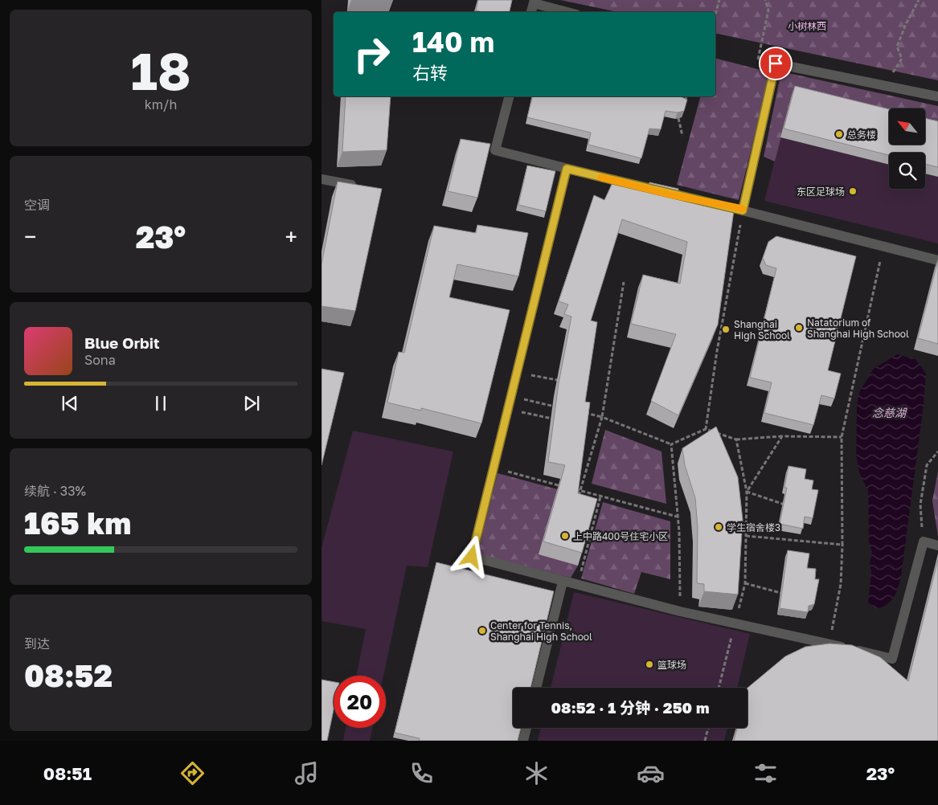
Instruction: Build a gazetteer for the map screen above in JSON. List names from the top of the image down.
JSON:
{
  "water": ["念慈湖"],
  "parks": ["小树林西"],
  "places": [
    "总务楼",
    "东区足球场",
    "Natatorium of Shanghai High School",
    "Shanghai High School",
    "学生宿舍楼3",
    "上中路400号住宅小区",
    "Center for Tennis, Shanghai High School",
    "篮球场"
  ],
  "north": "top left",
  "page": {
    "tile": [
      ["18", "km/h"],
      "空调",
      ["续航 · 33%", "165 km"],
      ["到达", "08:52"]
    ],
    "turn": ["140 m", "右转"],
    "heat": ["−", "23°", "+"],
    "song": ["Blue Orbit", "Sona"],
    "limit": "20",
    "trip": "08:52 · 1 分钟 · 250 m",
    "tabs": ["08:51", "23°"]
  }
}
